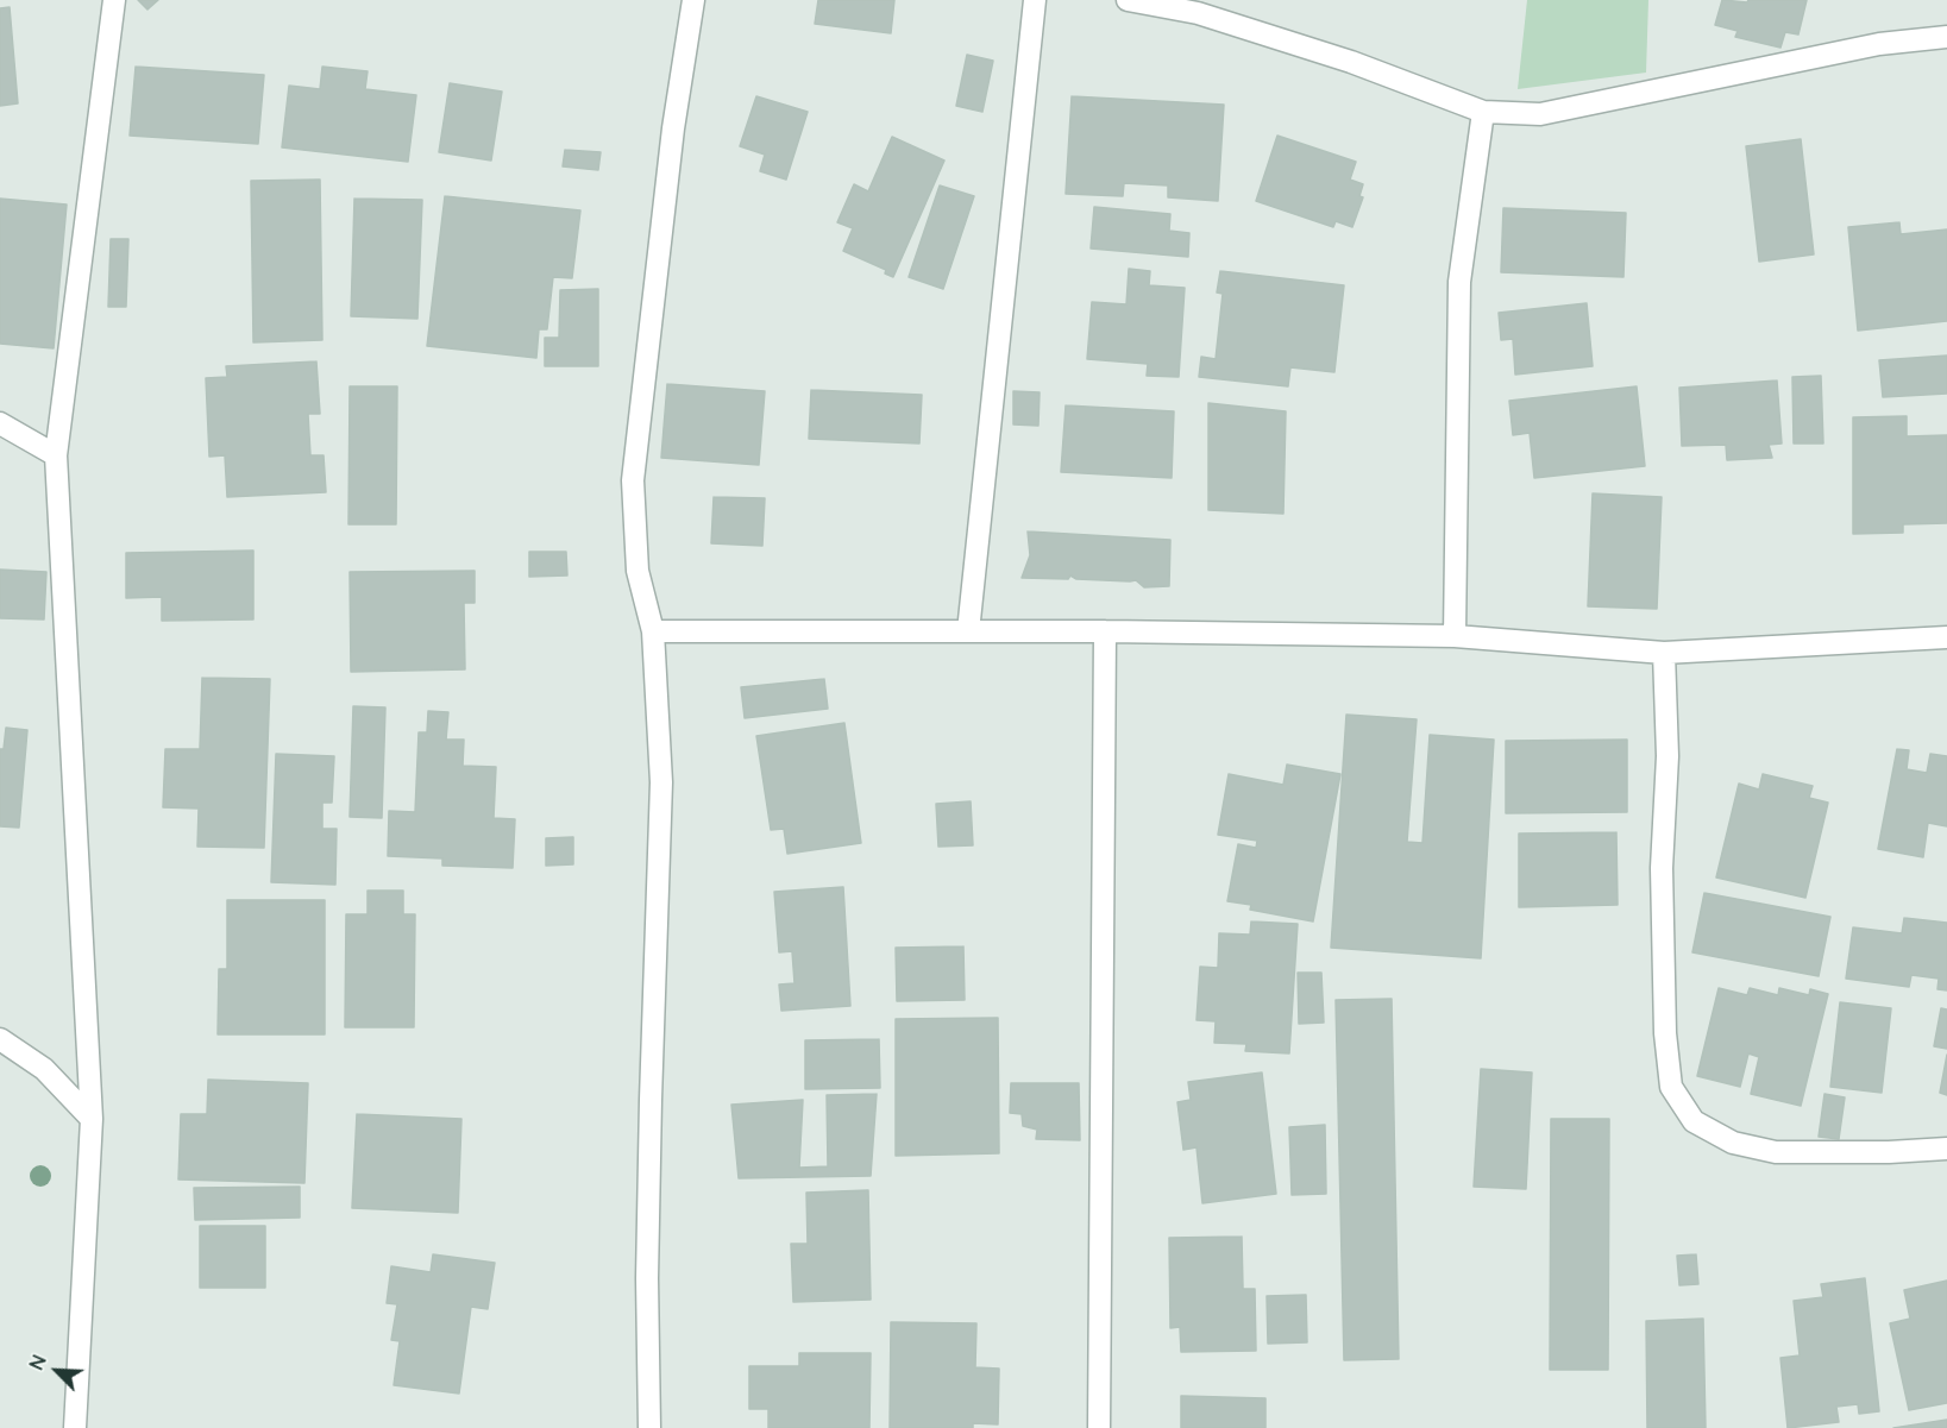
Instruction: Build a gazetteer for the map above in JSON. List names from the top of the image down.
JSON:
{
  "north": "top left"
}
